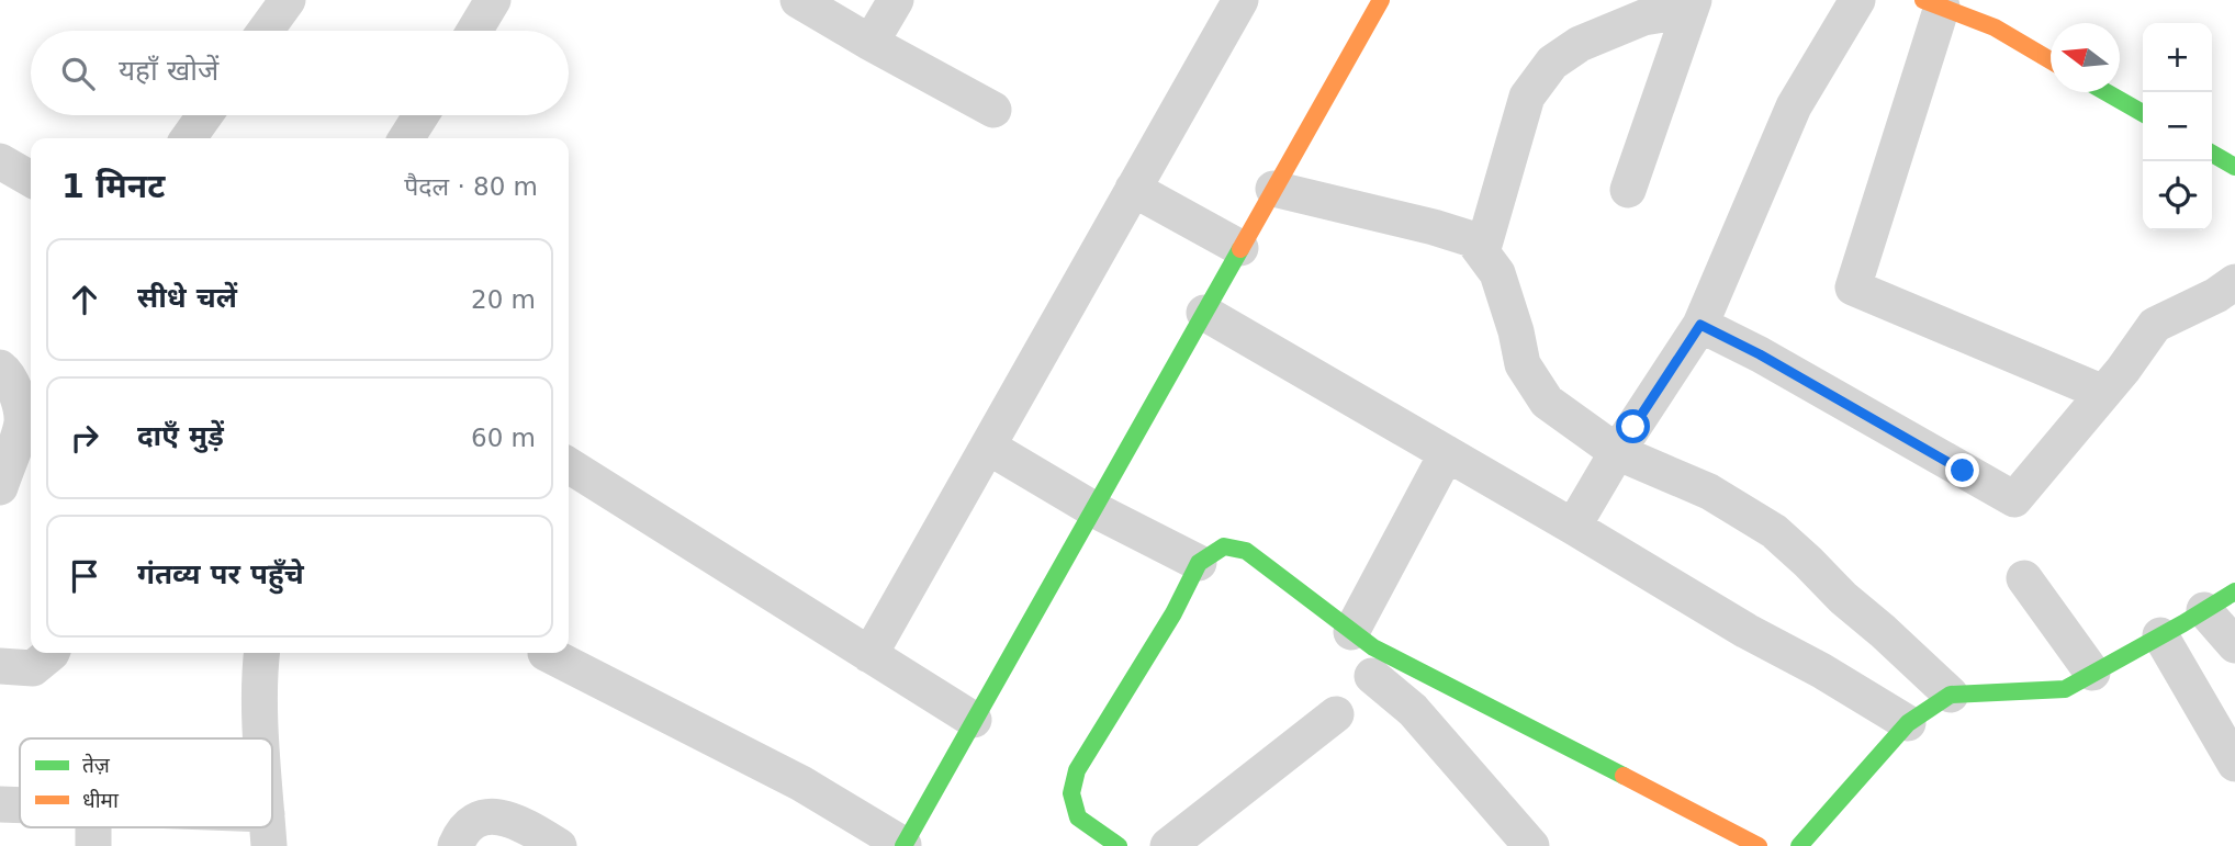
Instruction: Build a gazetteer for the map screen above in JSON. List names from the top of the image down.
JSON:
{
  "legend": ["तेज़", "धीमा"],
  "north": "left",
  "page": {
    "map_buttons": ["+", "−"],
    "search": "यहाँ खोजें",
    "heading": ["1 मिनट", "पैदल · 80 m"],
    "list": [
      ["सीधे चलें", "20 m"],
      ["दाएँ मुड़ें", "60 m"],
      "गंतव्य पर पहुँचे"
    ]
  }
}
